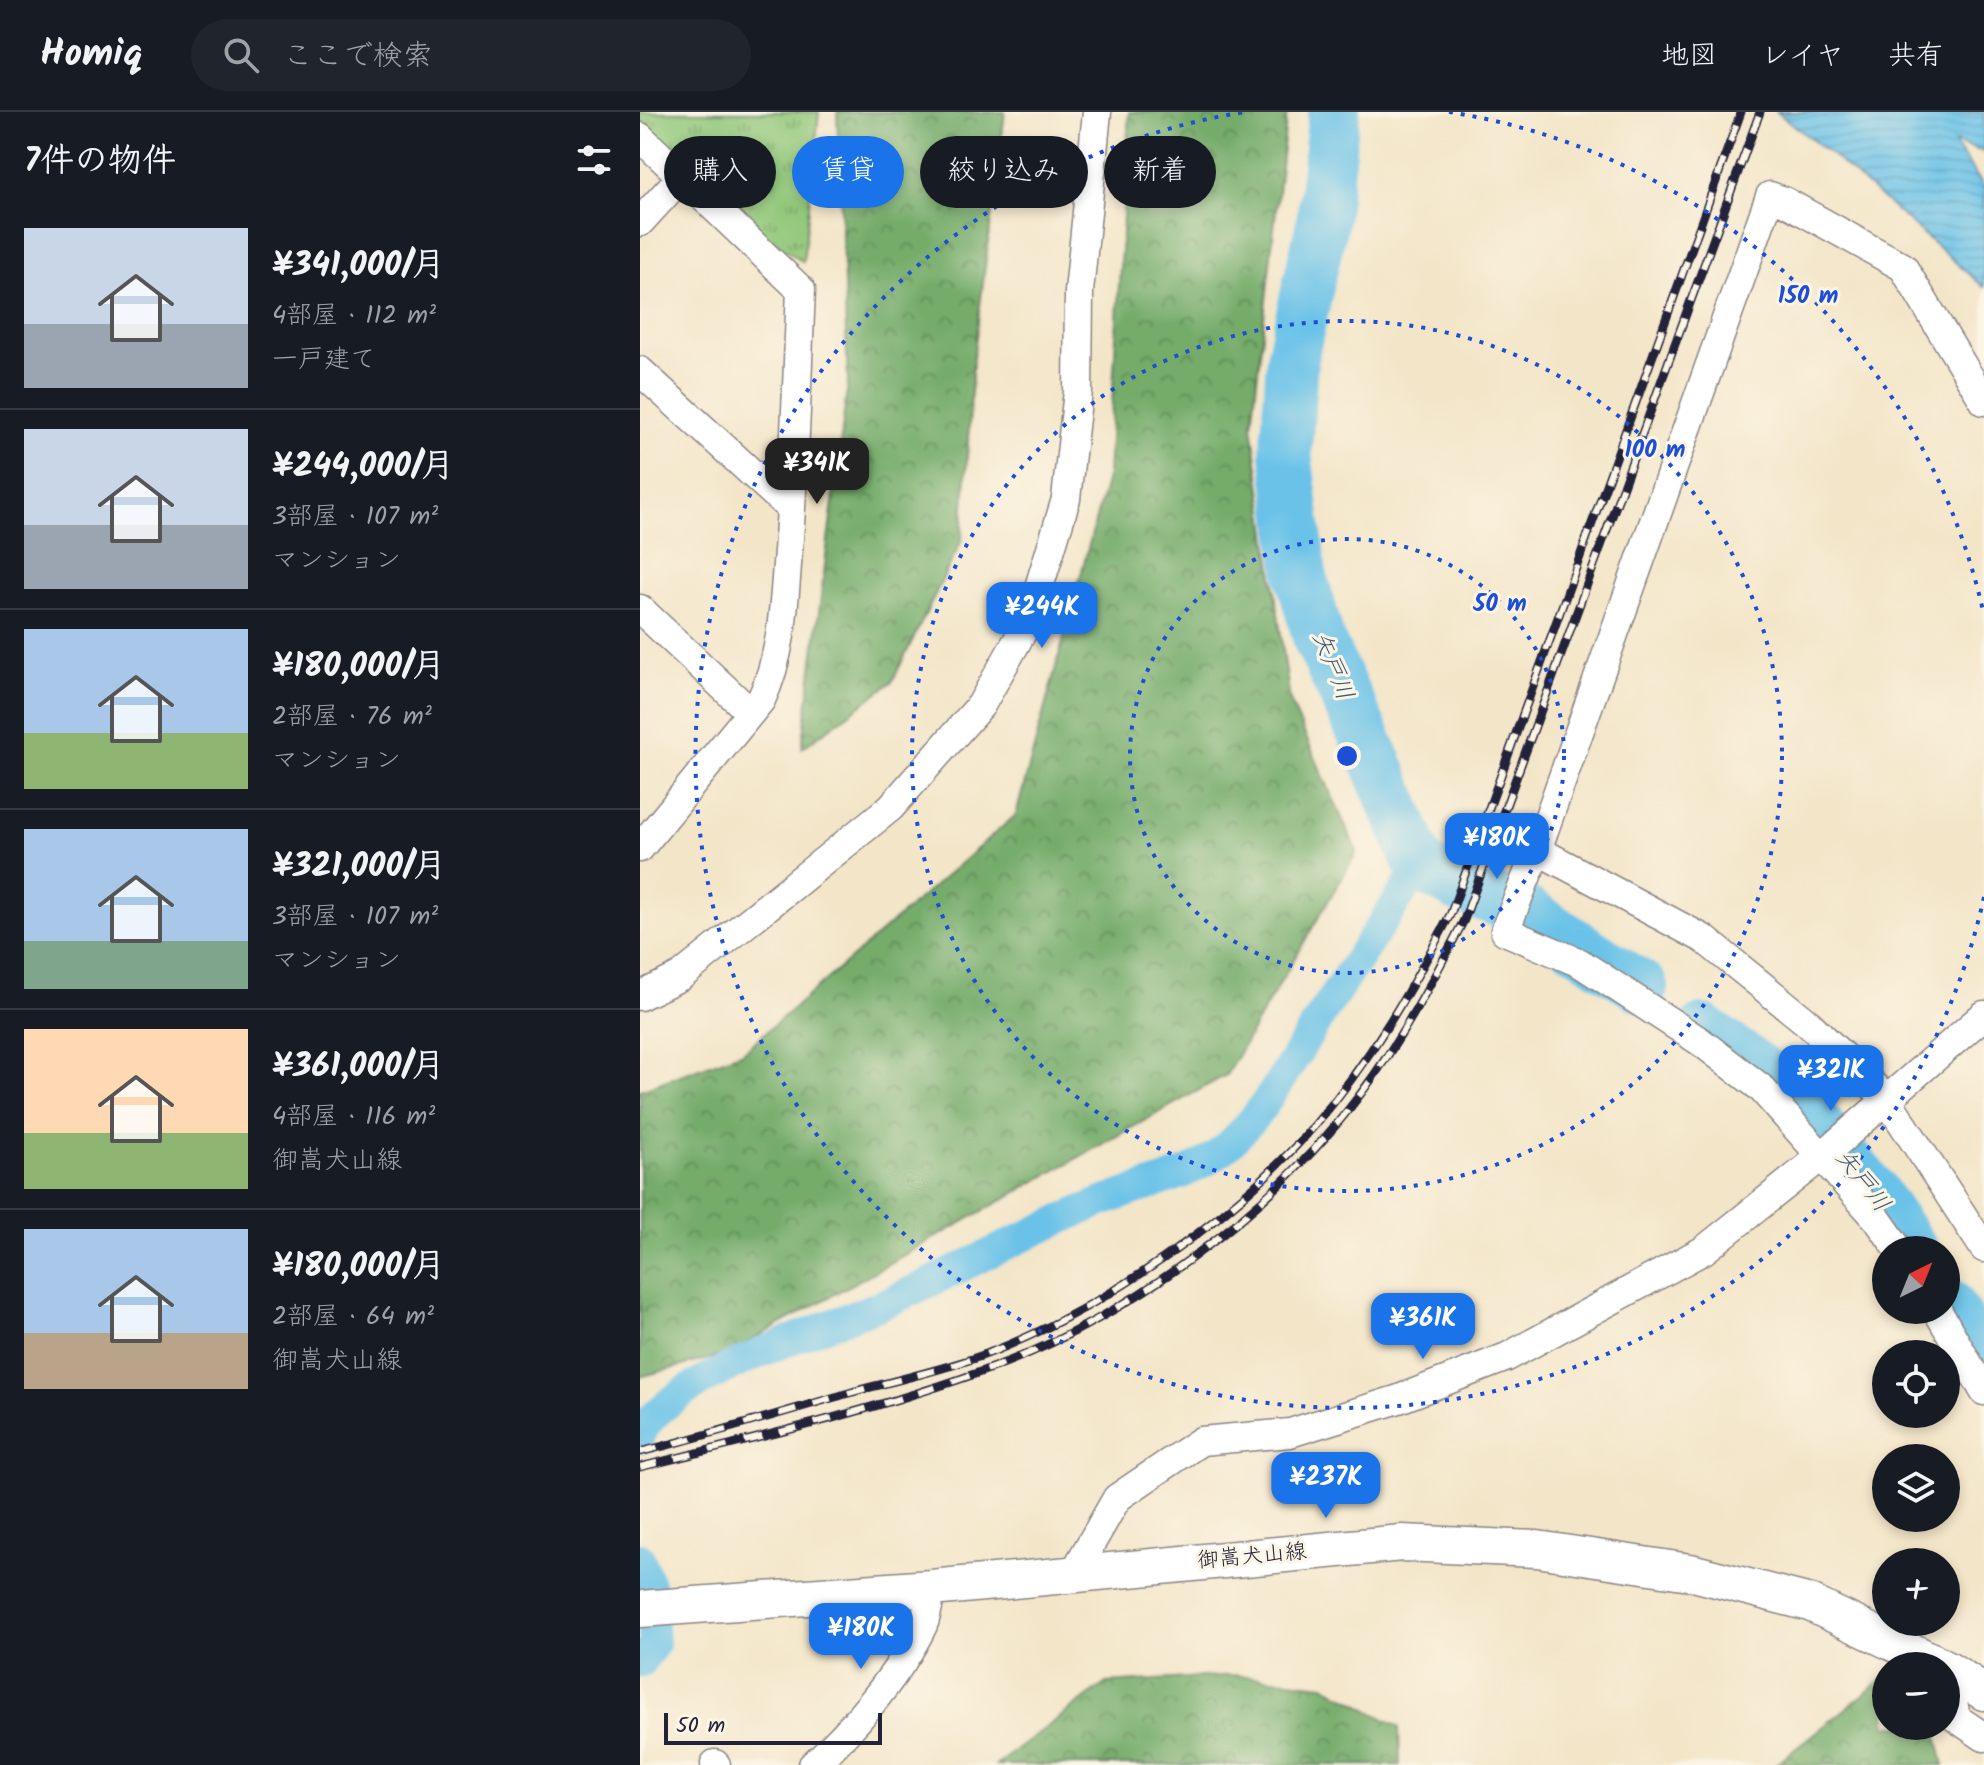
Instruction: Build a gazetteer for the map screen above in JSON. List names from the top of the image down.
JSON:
{
  "streets": {
    "main road": ["御嵩犬山線"]
  },
  "water": ["矢戸川"],
  "scale_bar": "50 m",
  "north": "top right",
  "page": {
    "header": "Homiq",
    "search": "ここで検索",
    "nav": ["地図", "レイヤ", "共有"],
    "heading": "7件の物件",
    "chip": [
      "購入",
      "賃貸",
      "絞り込み",
      "新着"
    ],
    "list": [
      {
        "name": "¥341,000/月",
        "note": "4部屋 · 112 m² · 一戸建て"
      },
      {
        "name": "¥244,000/月",
        "note": "3部屋 · 107 m² · マンション"
      },
      {
        "name": "¥180,000/月",
        "note": "2部屋 · 76 m² · マンション"
      },
      {
        "name": "¥321,000/月",
        "note": "3部屋 · 107 m² · マンション"
      },
      {
        "name": "¥361,000/月",
        "note": "4部屋 · 116 m² · 御嵩犬山線"
      },
      {
        "name": "¥180,000/月",
        "note": "2部屋 · 64 m² · 御嵩犬山線"
      }
    ],
    "price": [
      "¥341K",
      "¥244K",
      "¥180K",
      "¥321K",
      "¥361K",
      "¥237K",
      "¥180K"
    ],
    "map_buttons": ["+", "−"],
    "scale": "50 m"
  },
  "rings": ["150 m", "100 m", "50 m"]
}
